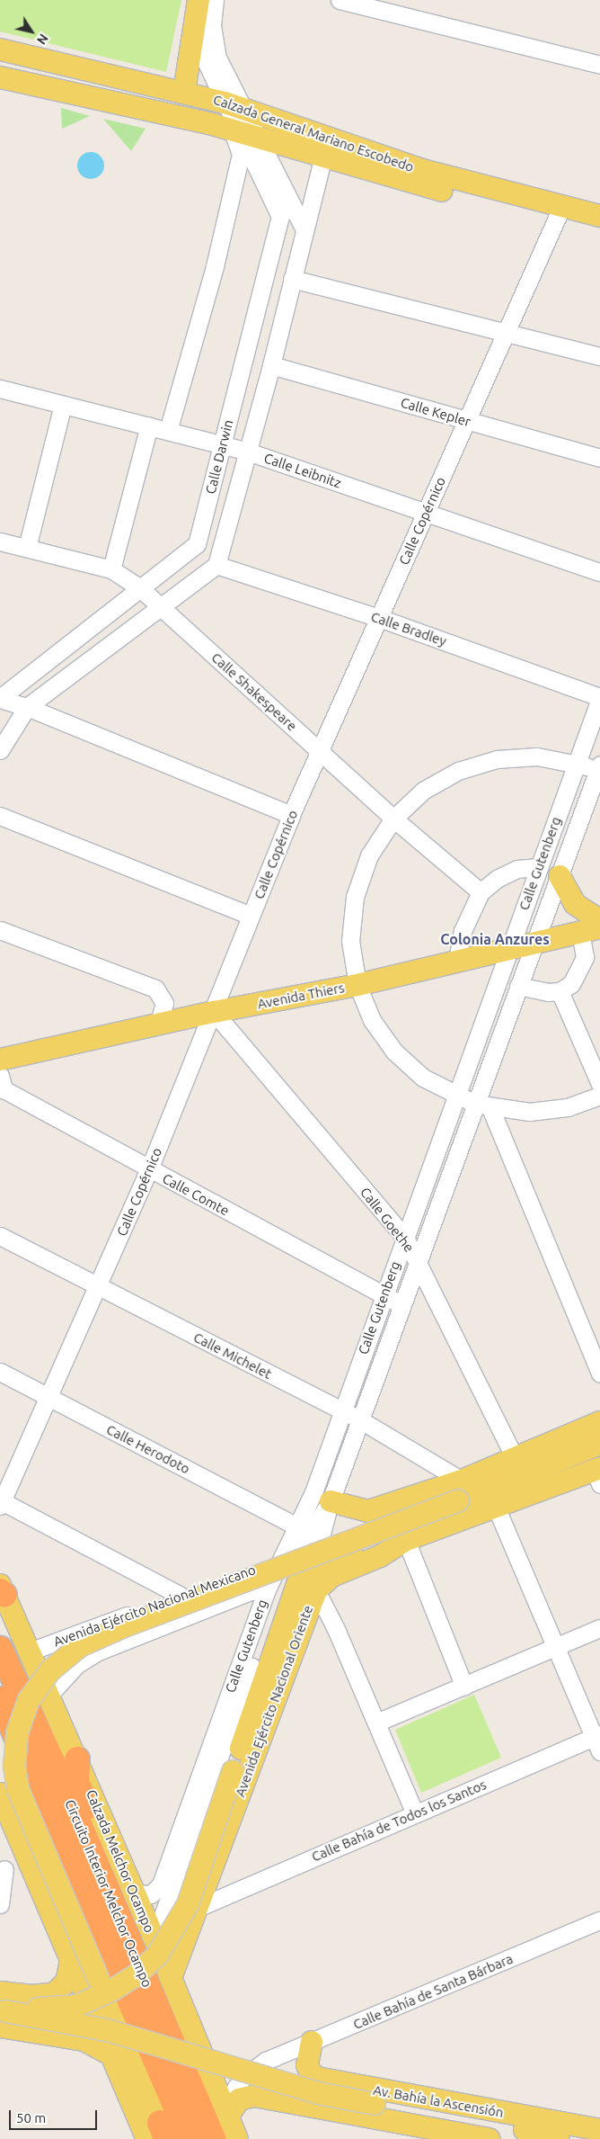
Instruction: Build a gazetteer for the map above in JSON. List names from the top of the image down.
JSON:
{
  "streets": {
    "highway": ["Circuito Interior Melchor Ocampo"],
    "main road": [
      "Calzada General Mariano Escobedo",
      "Avenida Thiers",
      "Avenida Ejército Nacional Oriente",
      "Calzada Melchor Ocampo",
      "Av. Bahía la Ascensión"
    ],
    "street": [
      "Calle Kepler",
      "Calle Darwin",
      "Calle Leibnitz",
      "Calle Copérnico",
      "Calle Bradley",
      "Calle Shakespeare",
      "Calle Gutenberg",
      "Calle Comte",
      "Calle Goethe",
      "Calle Michelet",
      "Calle Herodoto",
      "Avenida Ejército Nacional Mexicano",
      "Calle Bahía de Todos los Santos",
      "Calle Bahía de Santa Bárbara"
    ]
  },
  "crossings": [
    ["Calzada General Mariano Escobedo", "Calle Darwin"],
    ["Calzada General Mariano Escobedo", "Calle Copérnico"],
    ["Calle Kepler", "Calle Darwin"],
    ["Calle Kepler", "Calle Copérnico"],
    ["Calle Darwin", "Calle Leibnitz"],
    ["Calle Darwin", "Calle Bradley"],
    ["Calle Darwin", "Calle Shakespeare"],
    ["Calle Leibnitz", "Calle Copérnico"],
    ["Calle Copérnico", "Calle Bradley"],
    ["Calle Copérnico", "Calle Shakespeare"],
    ["Calle Copérnico", "Avenida Thiers"],
    ["Calle Copérnico", "Calle Comte"],
    ["Calle Copérnico", "Calle Goethe"],
    ["Calle Copérnico", "Calle Michelet"],
    ["Calle Copérnico", "Calle Herodoto"],
    ["Calle Bradley", "Calle Gutenberg"],
    ["Calle Gutenberg", "Avenida Thiers"],
    ["Calle Gutenberg", "Calle Comte"],
    ["Calle Gutenberg", "Calle Goethe"],
    ["Calle Gutenberg", "Calle Michelet"],
    ["Calle Gutenberg", "Calle Herodoto"],
    ["Calle Gutenberg", "Avenida Ejército Nacional Mexicano"],
    ["Calle Gutenberg", "Calzada Melchor Ocampo"],
    ["Avenida Thiers", "Calle Goethe"],
    ["Avenida Ejército Nacional Mexicano", "Calzada Melchor Ocampo"],
    ["Avenida Ejército Nacional Oriente", "Calle Bahía de Todos los Santos"],
    ["Avenida Ejército Nacional Oriente", "Calzada Melchor Ocampo"],
    ["Calzada Melchor Ocampo", "Av. Bahía la Ascensión"],
    ["Calle Bahía de Santa Bárbara", "Av. Bahía la Ascensión"]
  ],
  "districts": ["Colonia Anzures"],
  "scale_bar": "50 m",
  "north": "bottom right"
}
